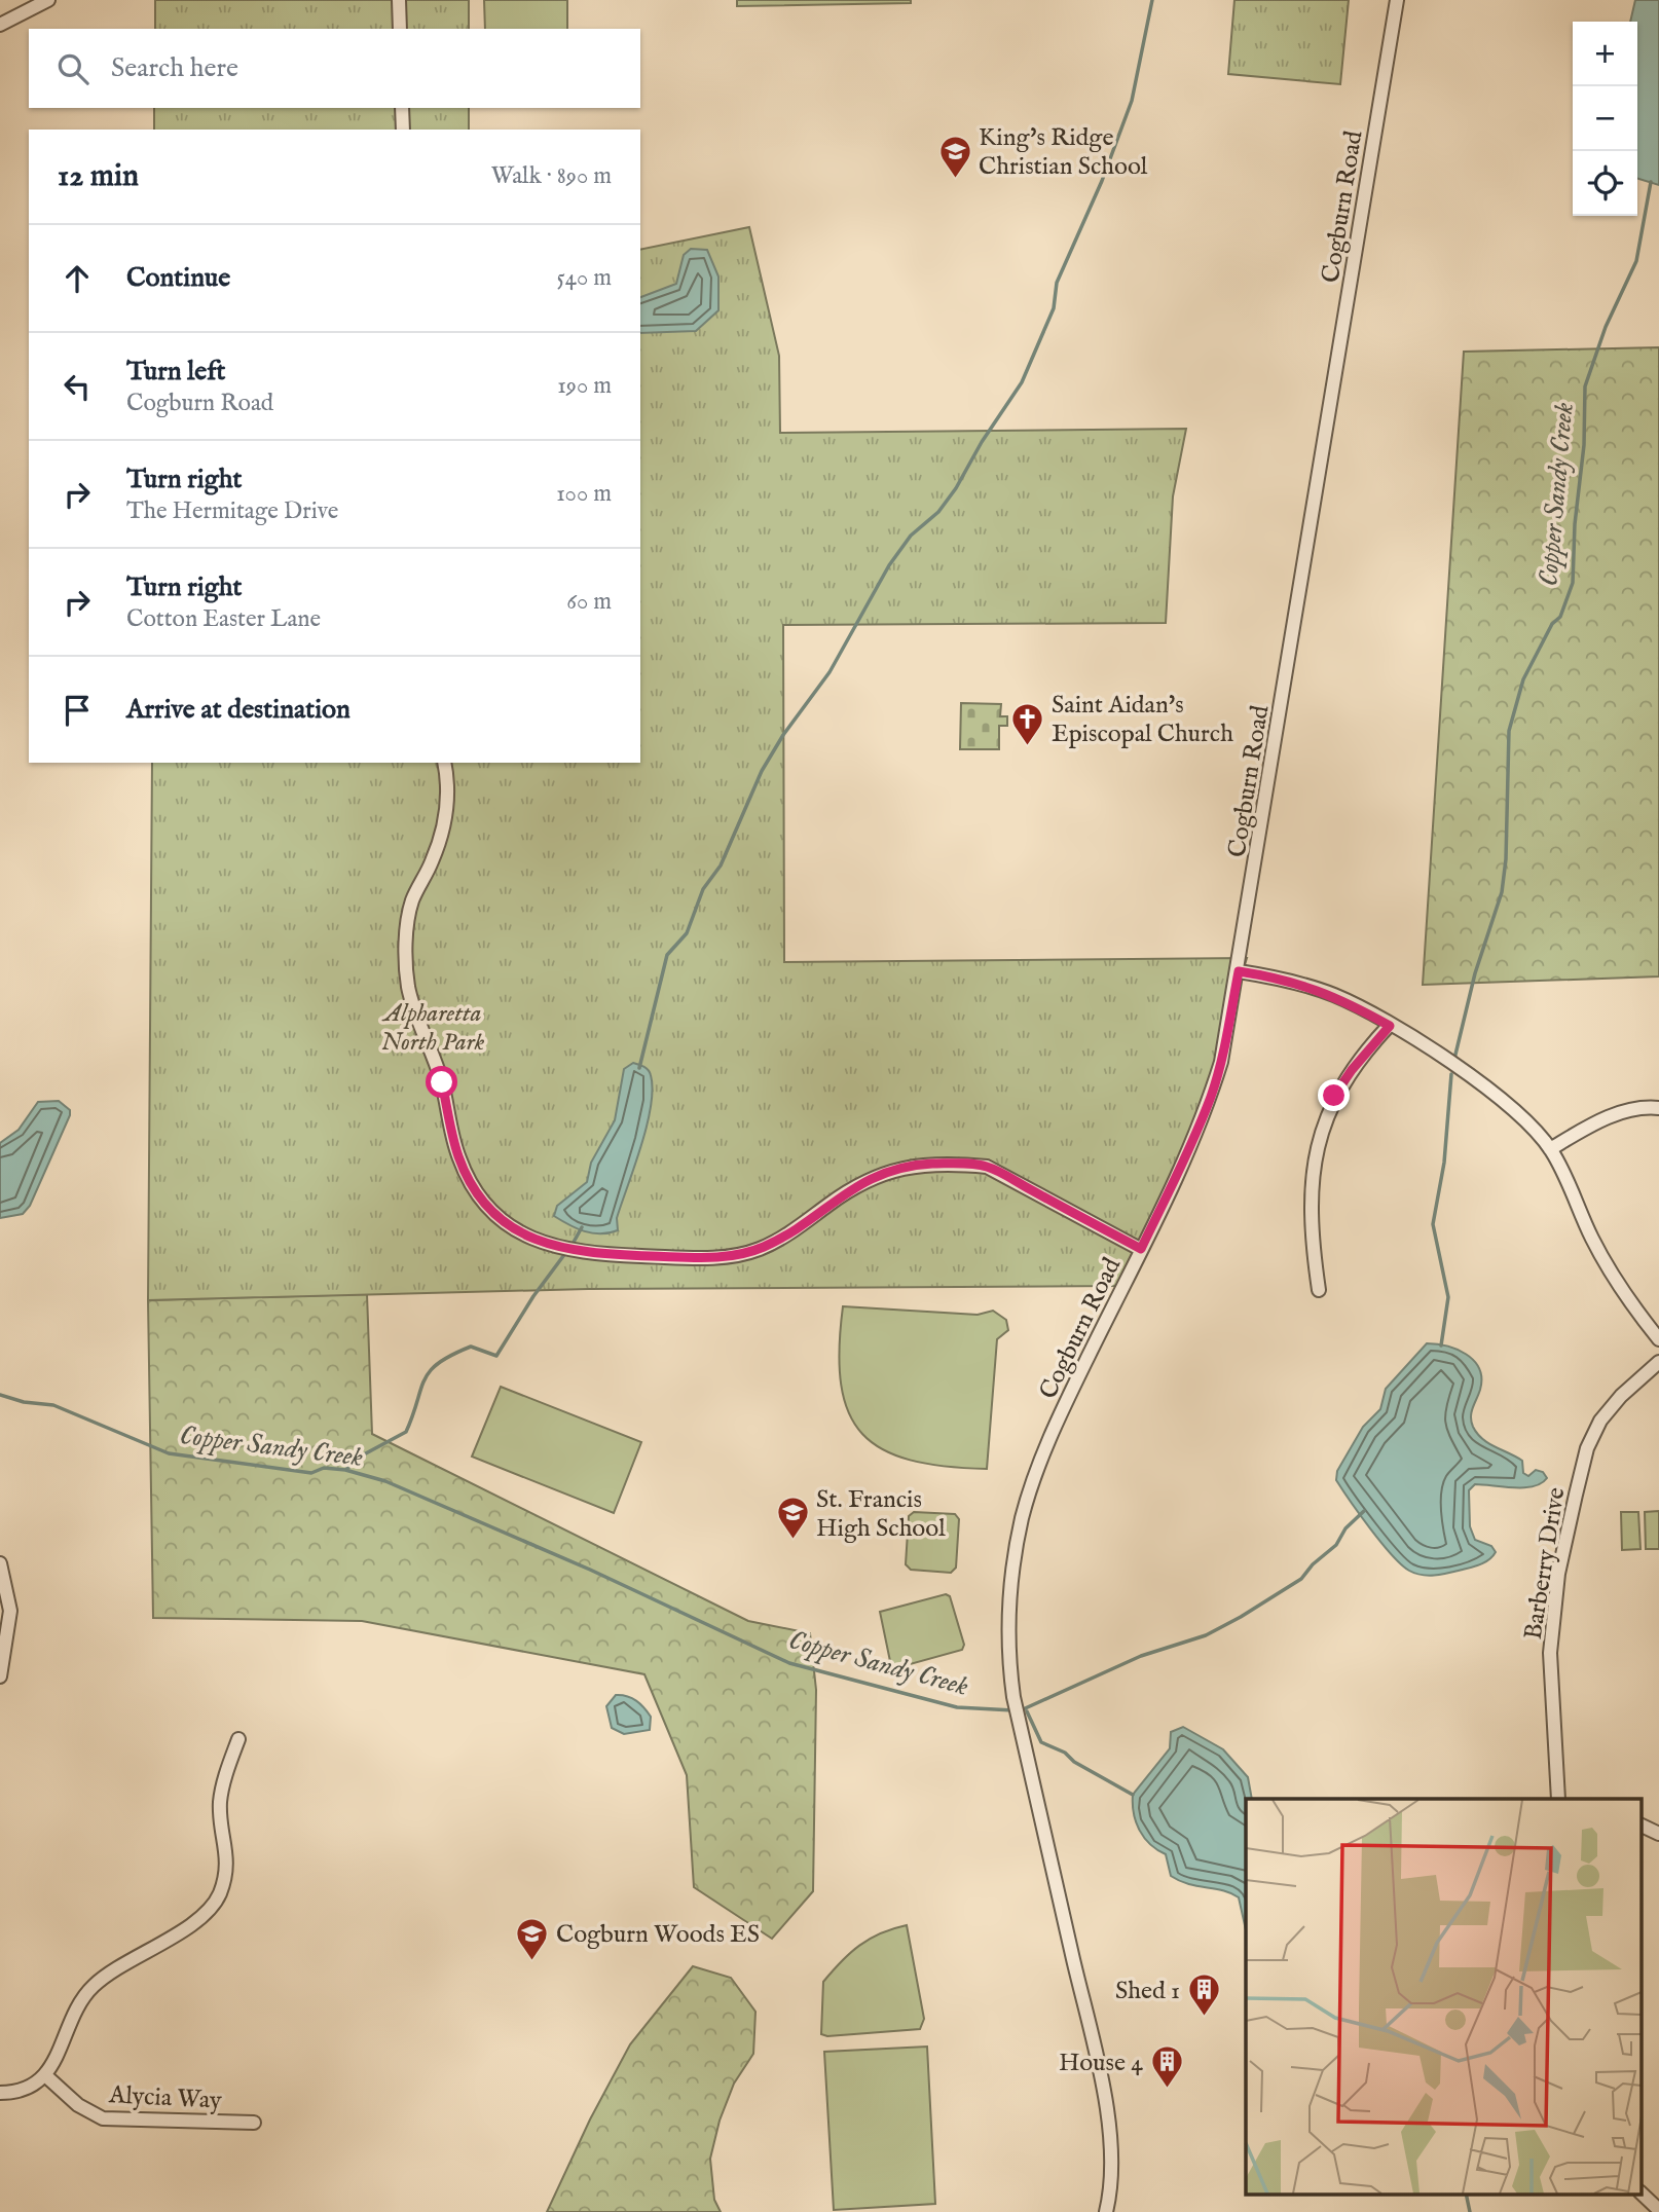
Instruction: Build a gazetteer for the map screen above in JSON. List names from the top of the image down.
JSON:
{
  "streets": {
    "street": ["Cogburn Road", "Barberry Drive", "Alycia Way"]
  },
  "water": ["Copper Sandy Creek"],
  "parks": ["Alpharetta North Park"],
  "places": {
    "school or university": ["King's Ridge Christian School", "St. Francis High School", "Cogburn Woods ES"],
    "church": ["Saint Aidan's Episcopal Church"],
    "building": ["Shed 1", "House 4"]
  },
  "page": {
    "map_buttons": ["+", "−"],
    "search": "Search here",
    "heading": ["12 min", "Walk · 890 m"],
    "list": [
      ["Continue", "540 m"],
      ["Turn left", "Cogburn Road", "190 m"],
      ["Turn right", "The Hermitage Drive", "100 m"],
      ["Turn right", "Cotton Easter Lane", "60 m"],
      "Arrive at destination"
    ]
  }
}
